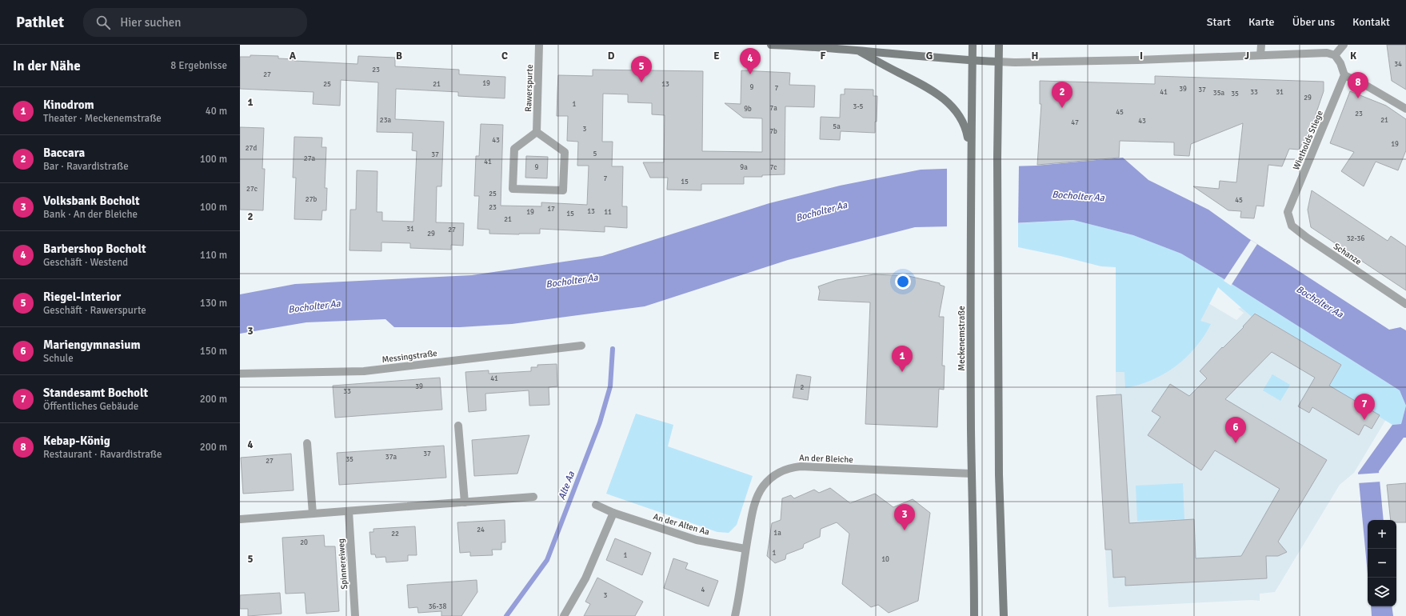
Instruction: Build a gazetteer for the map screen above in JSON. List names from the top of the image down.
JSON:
{
  "streets": {
    "main road": ["Meckenemstraße"],
    "street": [
      "Rawerspurte",
      "Wietholds Stiege",
      "Schanze",
      "Messingstraße",
      "An der Bleiche",
      "An der Alten Aa",
      "Spinnereiweg"
    ]
  },
  "crossings": [
    ["Wietholds Stiege", "Schanze"],
    ["Meckenemstraße", "An der Bleiche"],
    ["An der Bleiche", "An der Alten Aa"]
  ],
  "water": ["Bocholter Aa", "Alte Aa"],
  "house_numbers": [
    "34",
    "23",
    "27",
    "19",
    "25",
    "21",
    "13",
    "9",
    "7",
    "39",
    "37",
    "41",
    "33",
    "31",
    "35a",
    "35",
    "29",
    "1",
    "3-5",
    "7a",
    "9b",
    "45",
    "23",
    "23a",
    "21",
    "43",
    "47",
    "5a",
    "3",
    "7b",
    "43",
    "19",
    "27d",
    "5",
    "37",
    "27a",
    "41",
    "9",
    "9a",
    "7c",
    "7",
    "15",
    "27c",
    "25",
    "27b",
    "45",
    "23",
    "17",
    "13",
    "19",
    "11",
    "15",
    "21",
    "31",
    "27",
    "29",
    "32-36",
    "41",
    "39",
    "2",
    "33",
    "37",
    "37a",
    "35",
    "27",
    "24",
    "1a",
    "22",
    "20",
    "1",
    "1",
    "10",
    "4",
    "3",
    "36-38"
  ],
  "page": {
    "header": "Pathlet",
    "search": "Hier suchen",
    "nav": [
      "Start",
      "Karte",
      "Über uns",
      "Kontakt"
    ],
    "heading": ["In der Nähe", "8 Ergebnisse"],
    "pins": [
      "4",
      "5",
      "8",
      "2",
      "1",
      "7",
      "6",
      "3"
    ],
    "list": [
      {
        "mark": "1",
        "name": "Kinodrom",
        "note": "Theater · Meckenemstraße",
        "value": "40 m"
      },
      {
        "mark": "2",
        "name": "Baccara",
        "note": "Bar · Ravardistraße",
        "value": "100 m"
      },
      {
        "mark": "3",
        "name": "Volksbank Bocholt",
        "note": "Bank · An der Bleiche",
        "value": "100 m"
      },
      {
        "mark": "4",
        "name": "Barbershop Bocholt",
        "note": "Geschäft · Westend",
        "value": "110 m"
      },
      {
        "mark": "5",
        "name": "Riegel-Interior",
        "note": "Geschäft · Rawerspurte",
        "value": "130 m"
      },
      {
        "mark": "6",
        "name": "Mariengymnasium",
        "note": "Schule",
        "value": "150 m"
      },
      {
        "mark": "7",
        "name": "Standesamt Bocholt",
        "note": "Öffentliches Gebäude",
        "value": "200 m"
      },
      {
        "mark": "8",
        "name": "Kebap-König",
        "note": "Restaurant · Ravardistraße",
        "value": "200 m"
      }
    ],
    "map_buttons": ["+", "−"]
  },
  "grid": {
    "columns": [
      "A",
      "B",
      "C",
      "D",
      "E",
      "F",
      "G",
      "H",
      "I",
      "J",
      "K"
    ],
    "rows": [
      "1",
      "2",
      "3",
      "4",
      "5"
    ]
  }
}
